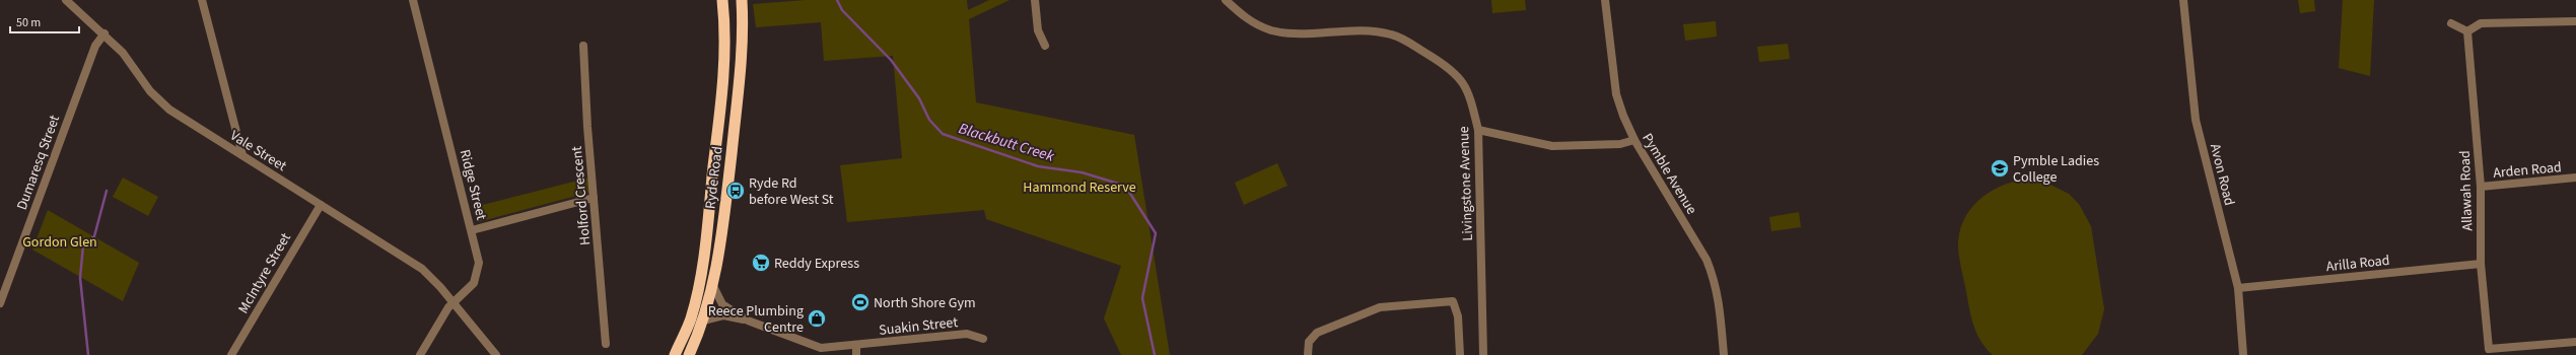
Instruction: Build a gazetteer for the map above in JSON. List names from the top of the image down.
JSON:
{
  "streets": {
    "highway": ["Ryde Road"],
    "street": [
      "Vale Street",
      "Dumaresq Street",
      "Arden Road",
      "Pymble Avenue",
      "Avon Road",
      "Livingstone Avenue",
      "Ridge Street",
      "Allawah Road",
      "Holford Crescent",
      "Arilla Road",
      "McIntyre Street",
      "Suakin Street"
    ]
  },
  "crossings": [
    ["Vale Street", "Dumaresq Street"],
    ["Vale Street", "Ridge Street"],
    ["Vale Street", "McIntyre Street"],
    ["Arden Road", "Allawah Road"],
    ["Avon Road", "Arilla Road"],
    ["Allawah Road", "Arilla Road"]
  ],
  "water": ["Blackbutt Creek"],
  "parks": ["Hammond Reserve", "Gordon Glen"],
  "places": {
    "school or university": ["Pymble Ladies College"],
    "bus stop": ["Ryde Rd before West St"],
    "supermarket": ["Reddy Express"],
    "sports": ["North Shore Gym"],
    "shop": ["Reece Plumbing Centre"]
  },
  "scale_bar": "50 m"
}
